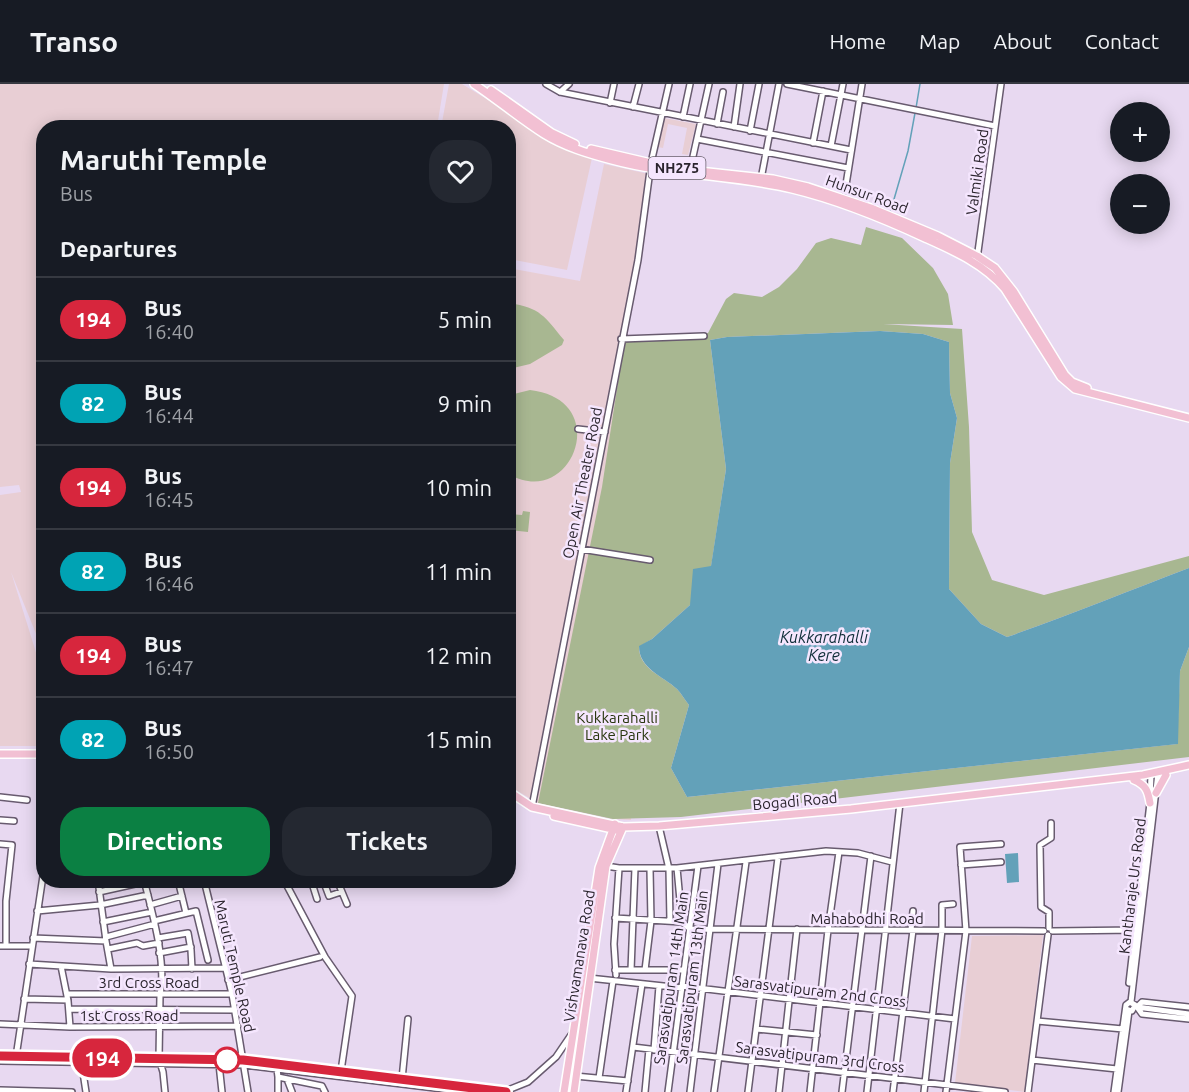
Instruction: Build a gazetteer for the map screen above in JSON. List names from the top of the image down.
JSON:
{
  "streets": {
    "main road": ["NH275", "Bogadi Road", "Vishvamanava Road"],
    "street": [
      "Valmiki Road",
      "Open Air Theater Road",
      "Kantharaje Urs Road",
      "Mahabodhi Road",
      "Maruti Temple Road",
      "Sarasvatipuram 13th Main",
      "Sarasvatipuram 14th Main",
      "3rd Cross Road",
      "Sarasvatipuram 2nd Cross",
      "1st Cross Road",
      "Sarasvatipuram 3rd Cross"
    ]
  },
  "crossings": [
    ["NH275", "Open Air Theater Road"],
    ["Open Air Theater Road", "Bogadi Road"],
    ["Bogadi Road", "Kantharaje Urs Road"],
    ["Bogadi Road", "Vishvamanava Road"],
    ["Kantharaje Urs Road", "Mahabodhi Road"],
    ["Mahabodhi Road", "Sarasvatipuram 13th Main"],
    ["Mahabodhi Road", "Sarasvatipuram 14th Main"],
    ["Maruti Temple Road", "3rd Cross Road"],
    ["Maruti Temple Road", "1st Cross Road"],
    ["Sarasvatipuram 13th Main", "Sarasvatipuram 2nd Cross"],
    ["Sarasvatipuram 13th Main", "Sarasvatipuram 3rd Cross"],
    ["Sarasvatipuram 14th Main", "Sarasvatipuram 2nd Cross"],
    ["Sarasvatipuram 14th Main", "Sarasvatipuram 3rd Cross"]
  ],
  "water": ["Kukkarahalli Kere"],
  "parks": ["Kukkarahalli Lake Park"],
  "lines": ["bus line 194"],
  "page": {
    "header": "Transo",
    "nav": [
      "Home",
      "Map",
      "About",
      "Contact"
    ],
    "on_map": "194",
    "map_buttons": ["+", "−"],
    "heading": [
      ["Maruthi Temple", "Bus"],
      "Departures"
    ],
    "list": [
      {
        "mark": "194",
        "name": "Bus",
        "note": "16:40",
        "value": "5 min"
      },
      {
        "mark": "82",
        "name": "Bus",
        "note": "16:44",
        "value": "9 min"
      },
      {
        "mark": "194",
        "name": "Bus",
        "note": "16:45",
        "value": "10 min"
      },
      {
        "mark": "82",
        "name": "Bus",
        "note": "16:46",
        "value": "11 min"
      },
      {
        "mark": "194",
        "name": "Bus",
        "note": "16:47",
        "value": "12 min"
      },
      {
        "mark": "82",
        "name": "Bus",
        "note": "16:50",
        "value": "15 min"
      }
    ],
    "buttons": ["Directions", "Tickets"]
  }
}
